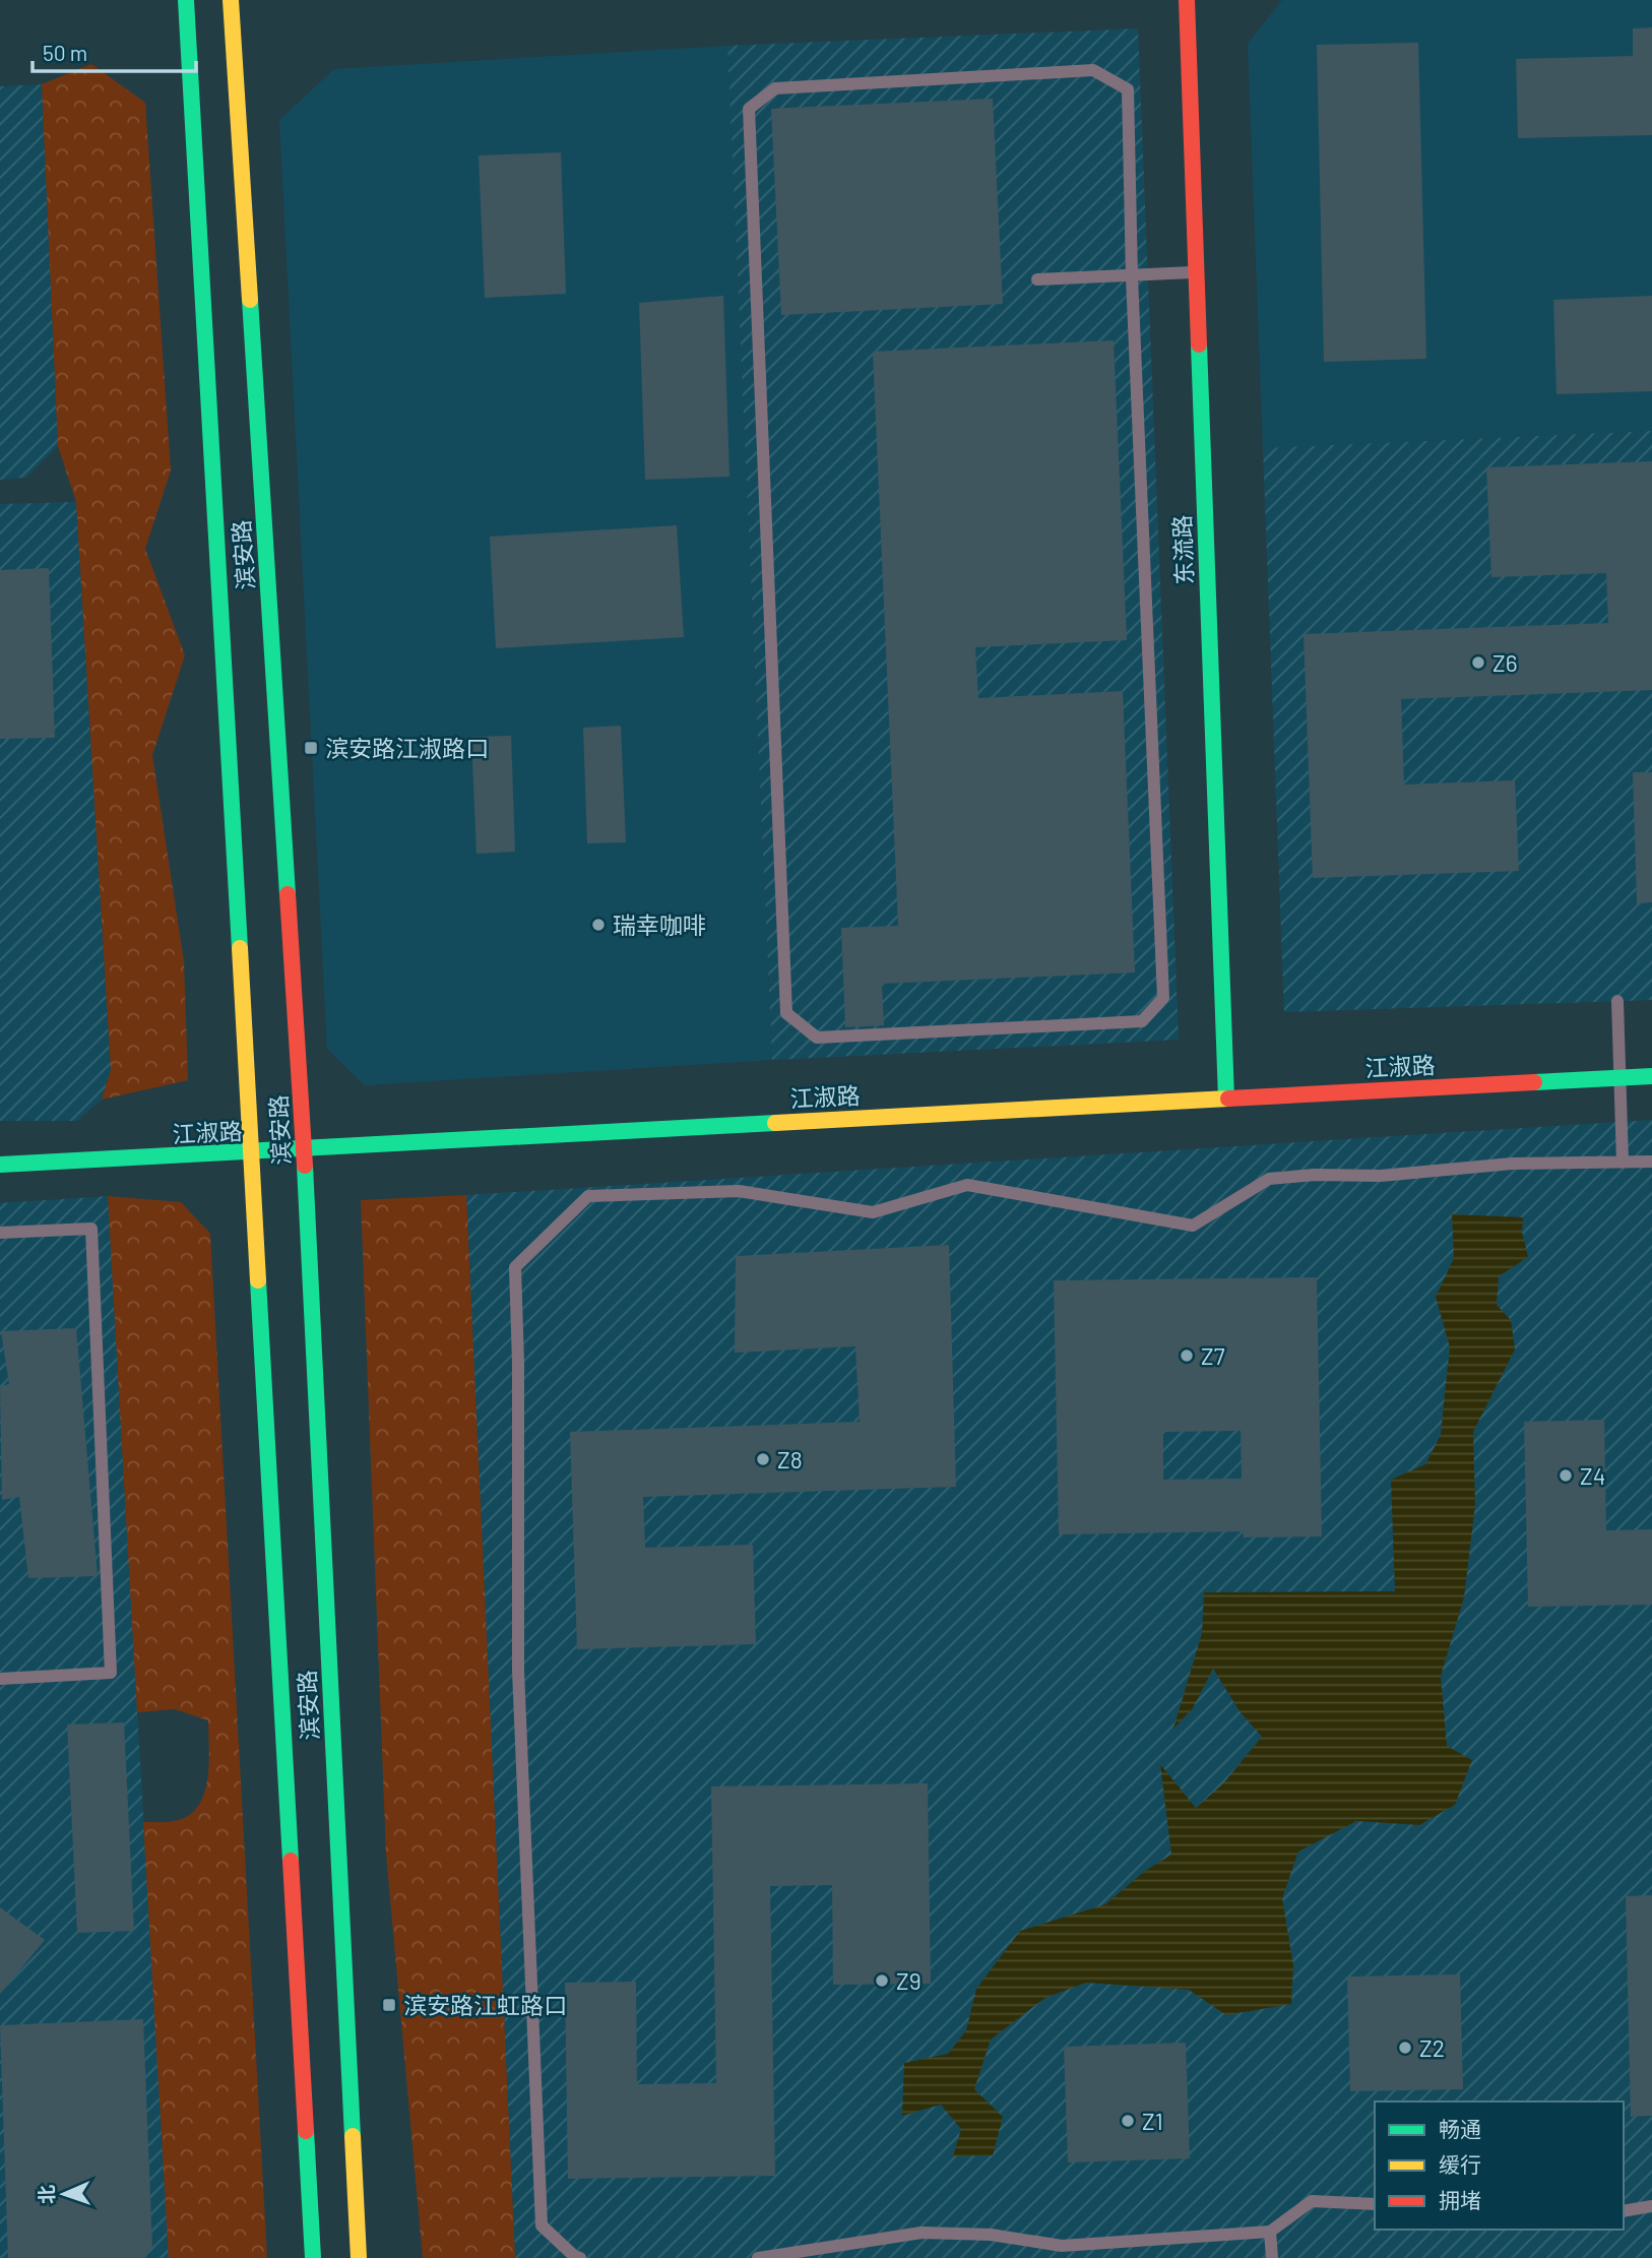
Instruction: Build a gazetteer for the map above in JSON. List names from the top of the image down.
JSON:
{
  "streets": {
    "main road": ["东流路", "滨安路", "江淑路"]
  },
  "crossings": [
    ["东流路", "江淑路"],
    ["滨安路", "江淑路"]
  ],
  "places": {
    "other": [
      "Z6",
      "瑞幸咖啡",
      "Z7",
      "Z8",
      "Z4",
      "Z9",
      "Z2",
      "Z1"
    ],
    "transit": ["滨安路江淑路口", "滨安路江虹路口"]
  },
  "legend": ["畅通", "缓行", "拥堵"],
  "scale_bar": "50 m",
  "north": "left"
}
